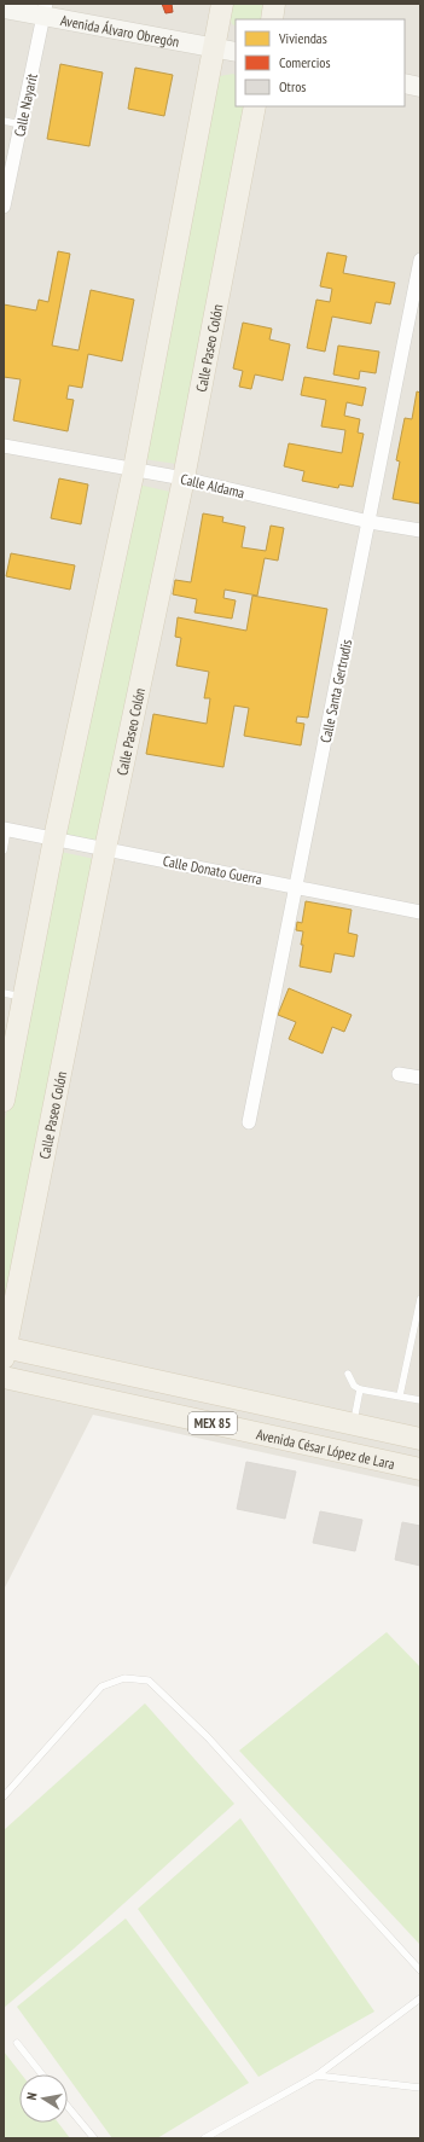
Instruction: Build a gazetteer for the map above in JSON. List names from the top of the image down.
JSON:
{
  "streets": {
    "main road": ["Calle Paseo Colón", "MEX 85", "Avenida César López de Lara"],
    "street": [
      "Avenida Álvaro Obregón",
      "Calle Nayarit",
      "Calle Aldama",
      "Calle Santa Gertrudis",
      "Calle Donato Guerra"
    ]
  },
  "crossings": [
    ["Avenida Álvaro Obregón", "Calle Nayarit"],
    ["Calle Paseo Colón", "Calle Aldama"],
    ["Calle Paseo Colón", "Calle Donato Guerra"],
    ["Calle Paseo Colón", "Avenida César López de Lara"],
    ["Calle Aldama", "Calle Santa Gertrudis"],
    ["Calle Santa Gertrudis", "Calle Donato Guerra"]
  ],
  "legend": ["Viviendas", "Comercios", "Otros"],
  "north": "left"
}
